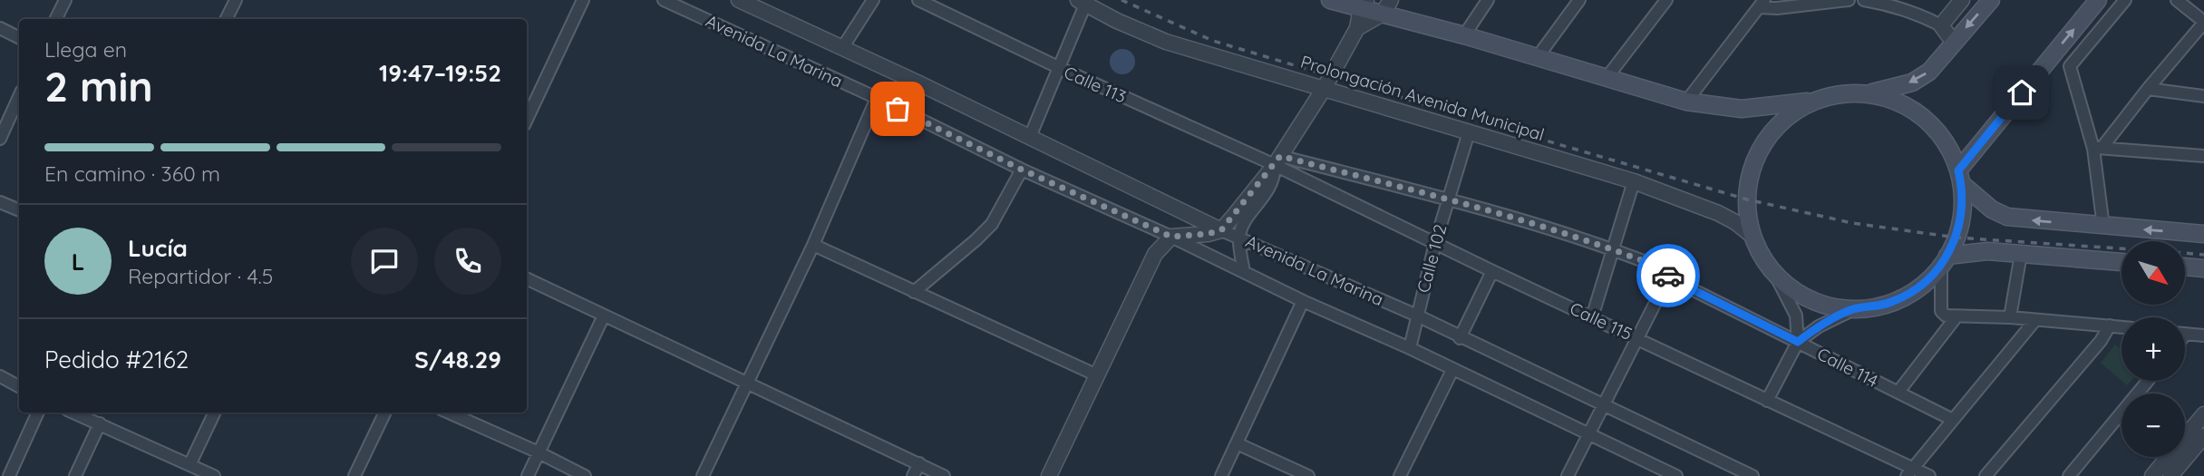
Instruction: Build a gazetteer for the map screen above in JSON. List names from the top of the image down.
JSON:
{
  "streets": {
    "main road": ["Prolongación Avenida Municipal"],
    "street": [
      "Avenida La Marina",
      "Calle 113",
      "Calle 102",
      "Calle 115",
      "Calle 114"
    ]
  },
  "crossings": [
    ["Avenida La Marina", "Calle 102"],
    ["Calle 113", "Calle 115"],
    ["Calle 113", "Calle 114"],
    ["Prolongación Avenida Municipal", "Calle 102"],
    ["Calle 102", "Calle 115"],
    ["Calle 102", "Calle 114"],
    ["Calle 115", "Calle 114"]
  ],
  "north": "bottom right",
  "page": {
    "heading": ["2 min", "Llega en", "19:47–19:52"],
    "panel": [
      "Lucía",
      "Repartidor · 4.5",
      "Pedido #2162",
      "S/48.29"
    ],
    "bar": "En camino · 360 m",
    "round": "L",
    "map_buttons": ["+", "−"]
  }
}
